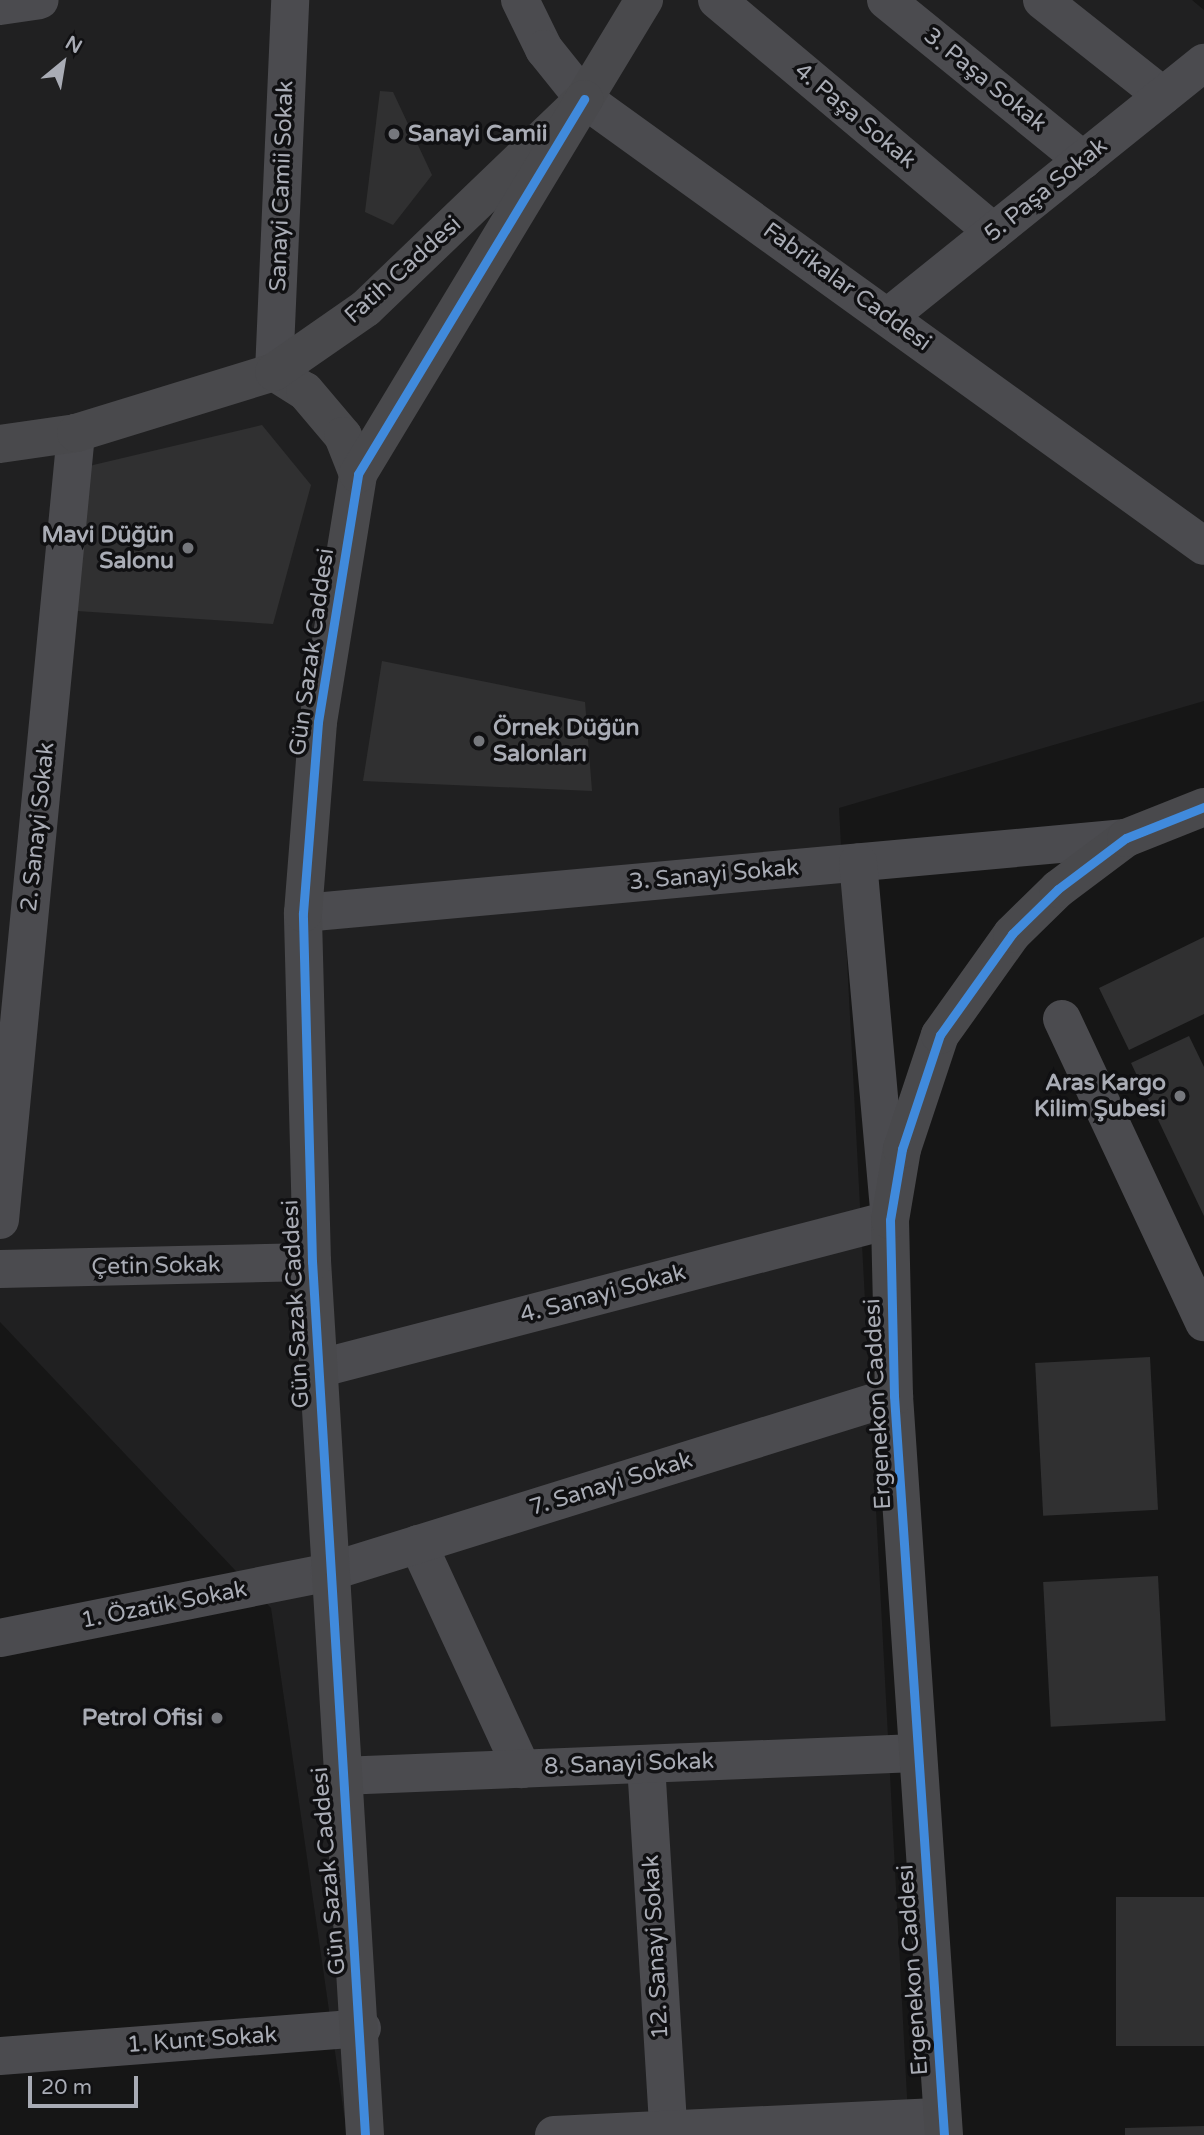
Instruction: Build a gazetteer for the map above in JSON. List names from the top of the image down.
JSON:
{
  "streets": {
    "street": [
      "3. Paşa Sokak",
      "4. Paşa Sokak",
      "Sanayi Camii Sokak",
      "5. Paşa Sokak",
      "Fatih Caddesi",
      "Fabrikalar Caddesi",
      "Gün Sazak Caddesi",
      "2. Sanayi Sokak",
      "3. Sanayi Sokak",
      "Çetin Sokak",
      "4. Sanayi Sokak",
      "Ergenekon Caddesi",
      "7. Sanayi Sokak",
      "1. Özatik Sokak",
      "8. Sanayi Sokak",
      "12. Sanayi Sokak",
      "1. Kunt Sokak"
    ]
  },
  "crossings": [
    ["3. Paşa Sokak", "5. Paşa Sokak"],
    ["4. Paşa Sokak", "5. Paşa Sokak"],
    ["Sanayi Camii Sokak", "Fatih Caddesi"],
    ["5. Paşa Sokak", "Fabrikalar Caddesi"],
    ["Fatih Caddesi", "Fabrikalar Caddesi"],
    ["Fatih Caddesi", "2. Sanayi Sokak"],
    ["Gün Sazak Caddesi", "3. Sanayi Sokak"],
    ["Gün Sazak Caddesi", "Çetin Sokak"],
    ["Gün Sazak Caddesi", "4. Sanayi Sokak"],
    ["Gün Sazak Caddesi", "7. Sanayi Sokak"],
    ["Gün Sazak Caddesi", "1. Özatik Sokak"],
    ["Gün Sazak Caddesi", "8. Sanayi Sokak"],
    ["Gün Sazak Caddesi", "1. Kunt Sokak"],
    ["3. Sanayi Sokak", "Ergenekon Caddesi"],
    ["4. Sanayi Sokak", "Ergenekon Caddesi"],
    ["Ergenekon Caddesi", "7. Sanayi Sokak"],
    ["Ergenekon Caddesi", "8. Sanayi Sokak"],
    ["7. Sanayi Sokak", "1. Özatik Sokak"],
    ["8. Sanayi Sokak", "12. Sanayi Sokak"]
  ],
  "places": [
    "Sanayi Camii",
    "Mavi Düğün Salonu",
    "Örnek Düğün Salonları",
    "Aras Kargo Kilim Şubesi",
    "Petrol Ofisi"
  ],
  "scale_bar": "20 m",
  "north": "top right"
}
